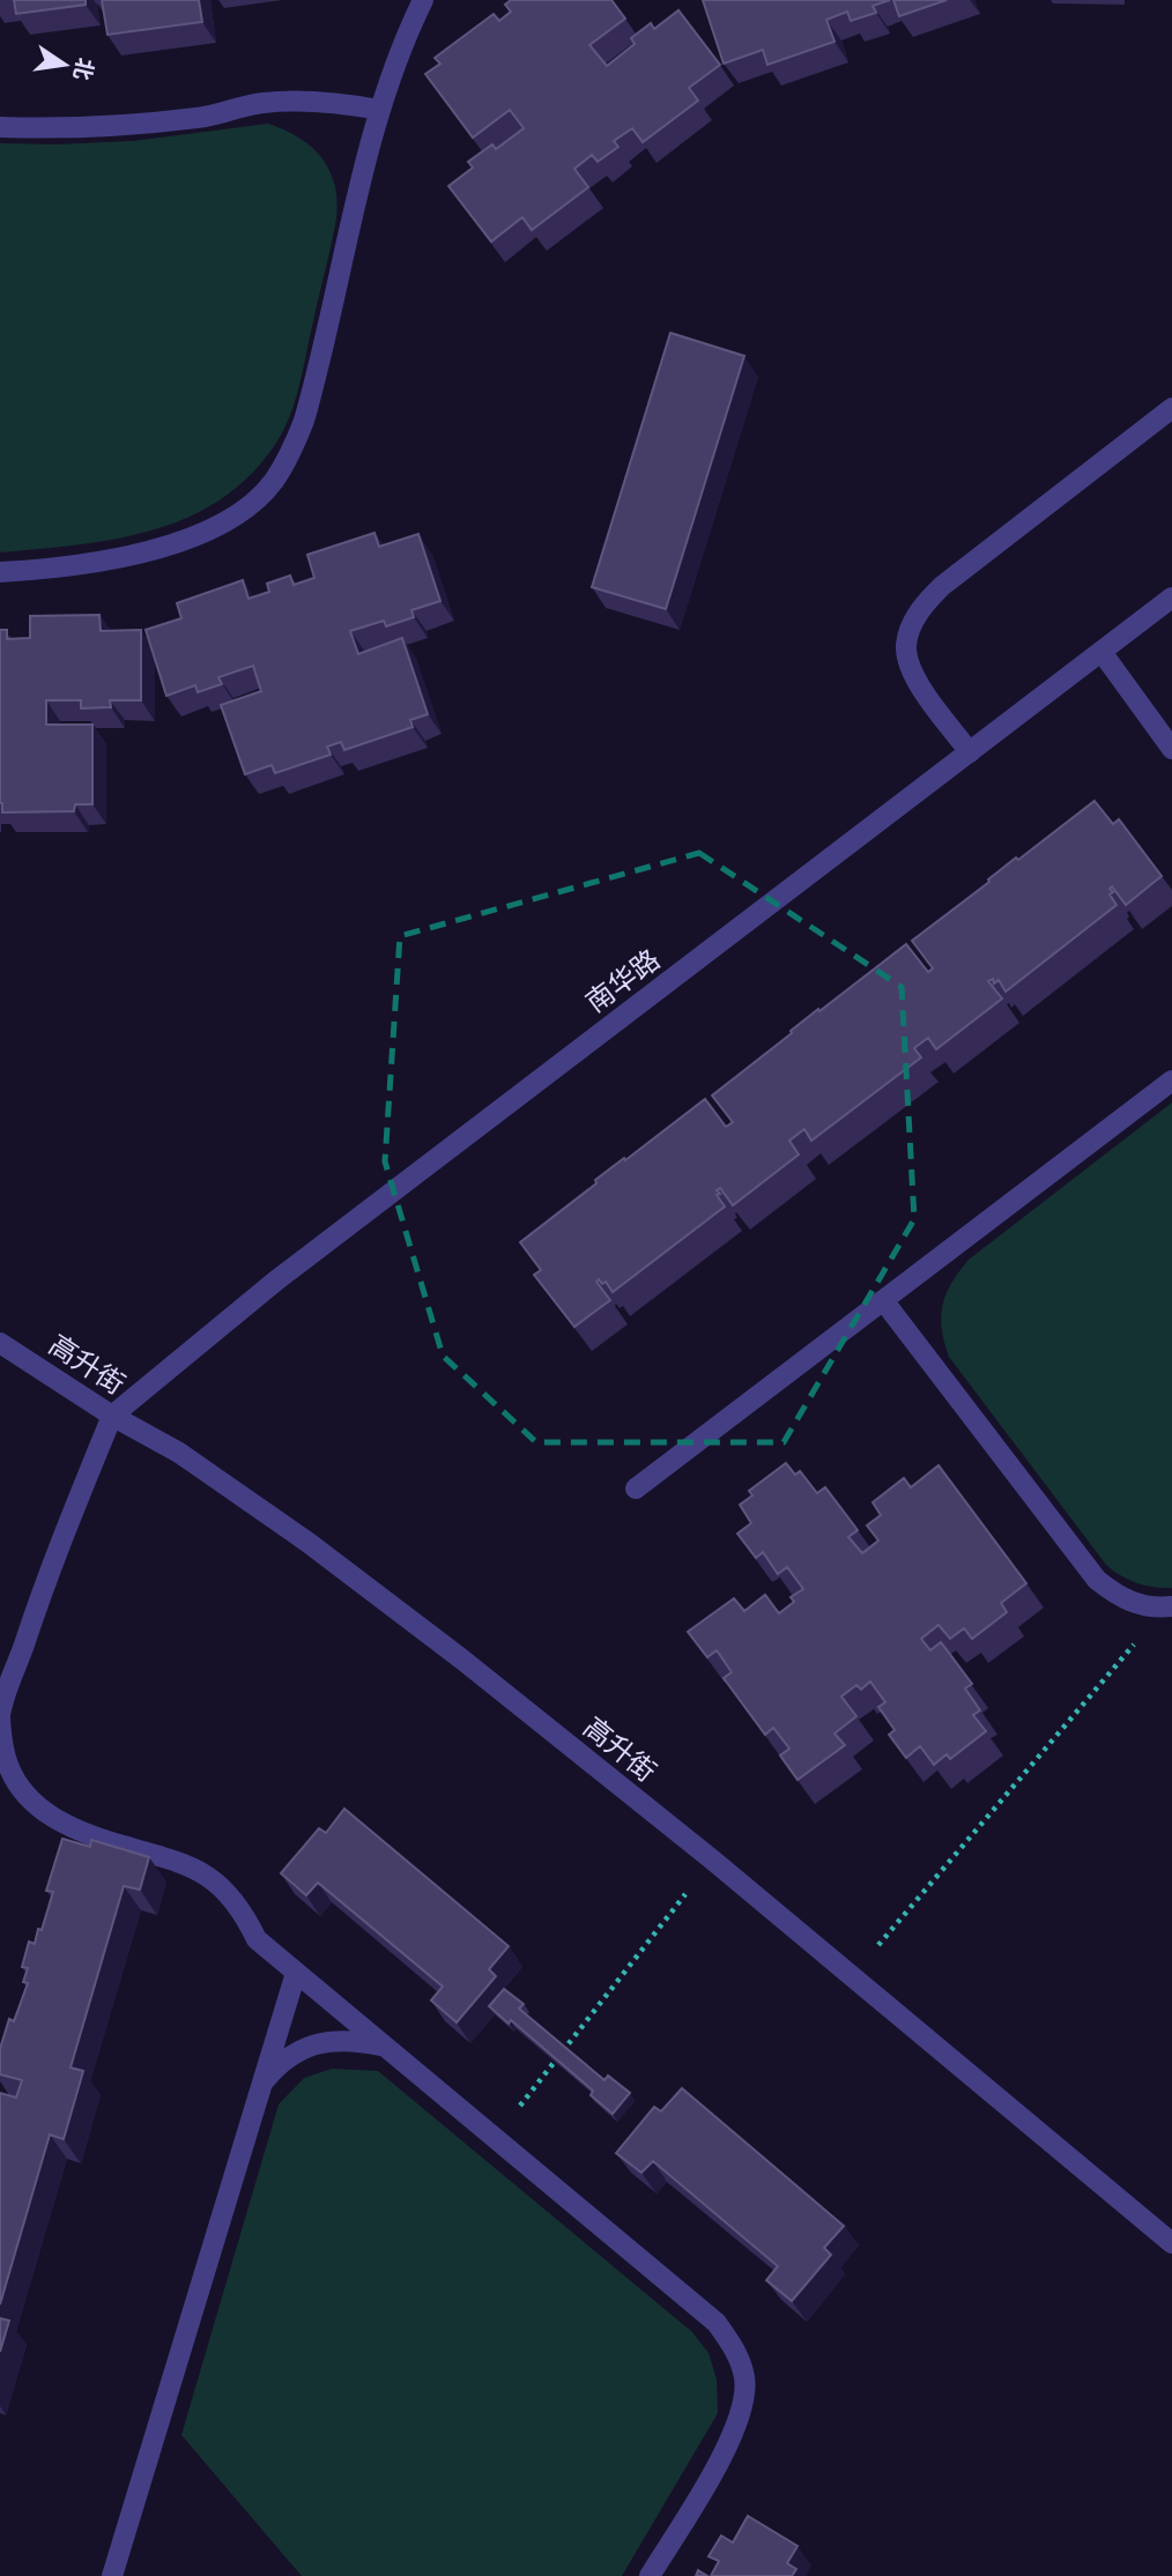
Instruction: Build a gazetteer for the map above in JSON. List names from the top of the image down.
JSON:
{
  "streets": {
    "street": ["南华路", "高升街"]
  },
  "crossings": [
    ["南华路", "高升街"]
  ],
  "north": "right"
}
